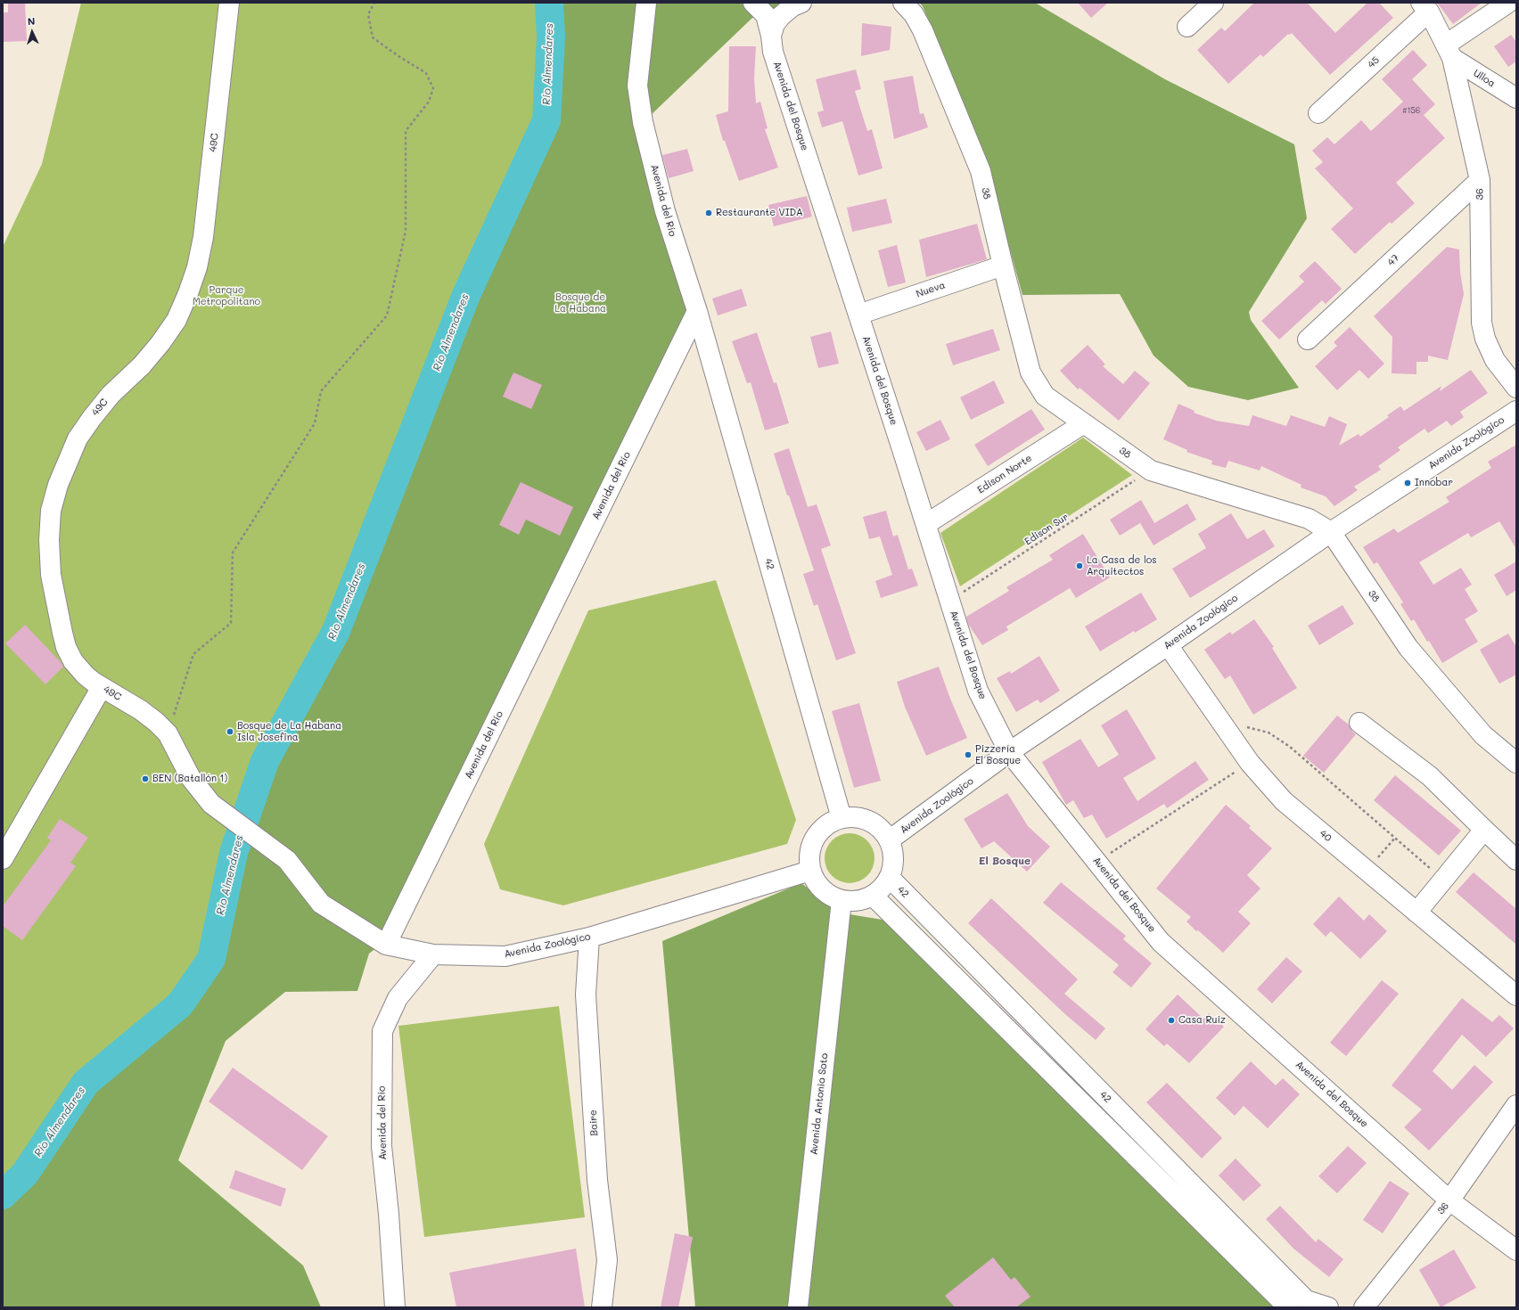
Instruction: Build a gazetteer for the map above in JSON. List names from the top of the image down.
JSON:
{
  "streets": {
    "street": [
      "45",
      "Ulloa",
      "Avenida del Bosque",
      "49C",
      "38",
      "36",
      "Avenida del Río",
      "47",
      "Nueva",
      "Avenida Zoológico",
      "Edison Norte",
      "42",
      "40",
      "Avenida Antonio Soto",
      "Baire"
    ],
    "path": ["Edison Sur"]
  },
  "crossings": [
    ["45", "36"],
    ["Ulloa", "36"],
    ["Avenida del Bosque", "36"],
    ["Avenida del Bosque", "Nueva"],
    ["Avenida del Bosque", "Avenida Zoológico"],
    ["Avenida del Bosque", "Edison Norte"],
    ["Avenida del Bosque", "Edison Sur"],
    ["49C", "Avenida Zoológico"],
    ["38", "Nueva"],
    ["38", "Avenida Zoológico"],
    ["38", "Edison Norte"],
    ["38", "Edison Sur"],
    ["36", "47"],
    ["Avenida del Río", "Avenida Zoológico"],
    ["Avenida del Río", "42"],
    ["Avenida Zoológico", "42"],
    ["Avenida Zoológico", "40"],
    ["Avenida Zoológico", "Avenida Antonio Soto"],
    ["Avenida Zoológico", "Baire"],
    ["42", "Avenida Antonio Soto"]
  ],
  "districts": ["El Bosque"],
  "water": ["Río Almendares"],
  "parks": ["Parque Metropolitano", "Bosque de La Habana"],
  "places": [
    "Restaurante VIDA",
    "Innobar",
    "La Casa de los Arquitectos",
    "Bosque de La Habana Isla Josefina",
    "Pizzería El Bosque",
    "BEN (Batallón 1)",
    "Casa Ruiz"
  ],
  "house_numbers": ["#156"],
  "north": "top"
}
